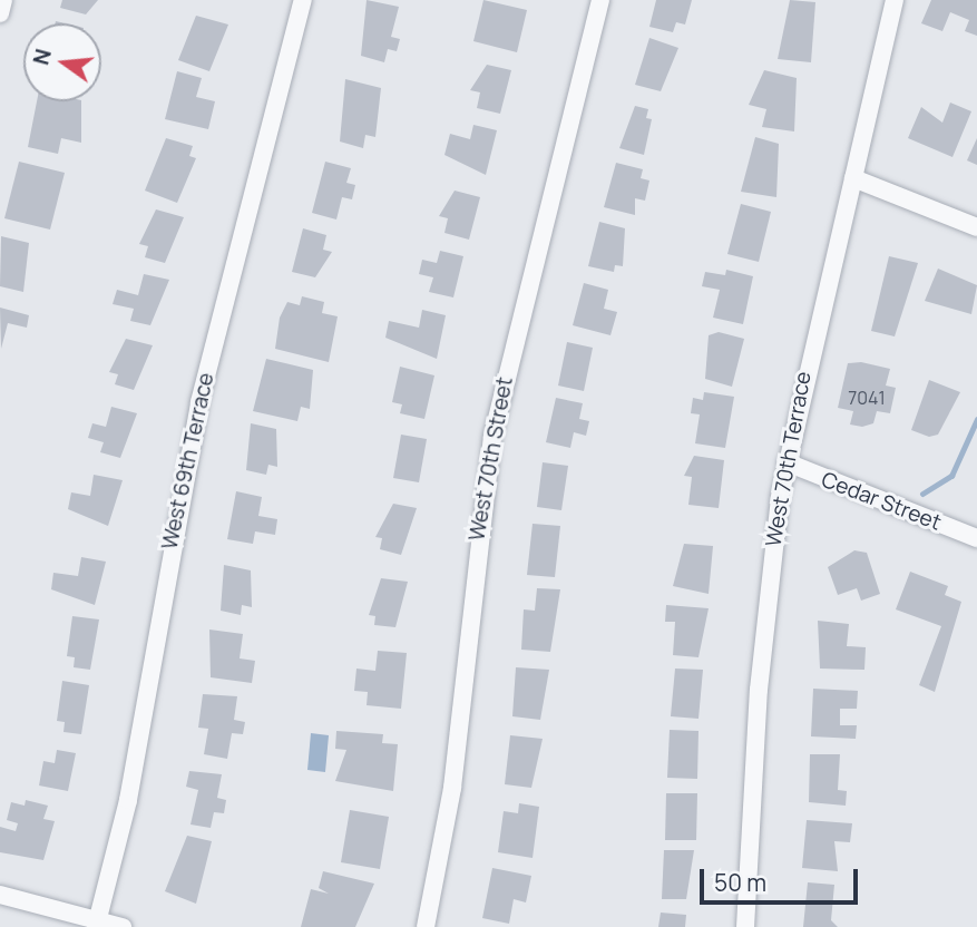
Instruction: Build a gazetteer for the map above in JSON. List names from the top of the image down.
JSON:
{
  "streets": {
    "street": [
      "West 70th Street",
      "West 70th Terrace",
      "West 69th Terrace",
      "Cedar Street"
    ]
  },
  "crossings": [
    ["West 70th Terrace", "Cedar Street"]
  ],
  "house_numbers": ["7041"],
  "scale_bar": "50 m",
  "north": "left"
}
